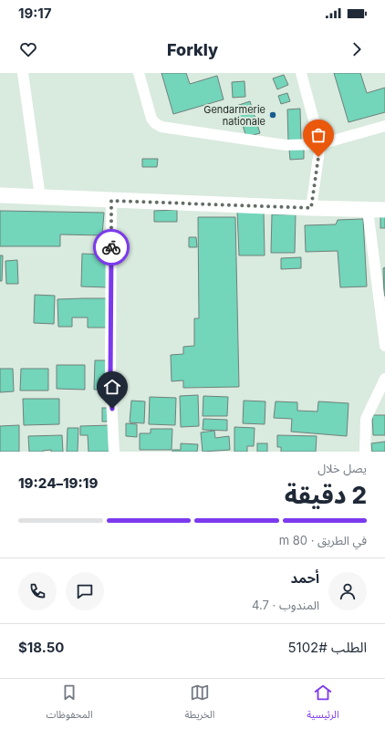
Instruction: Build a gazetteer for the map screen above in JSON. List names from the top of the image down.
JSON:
{
  "places": ["Gendarmerie nationale"],
  "page": {
    "status": "19:17",
    "header": "Forkly",
    "heading": ["2 دقيقة", "يصل خلال", "19:19–19:24"],
    "panel": [
      "أحمد",
      "المندوب · 4.7",
      "الطلب #5102",
      "$18.50"
    ],
    "bar": "في الطريق · 80 m",
    "tabs": ["الرئيسية", "الخريطة", "المحفوظات"]
  }
}
